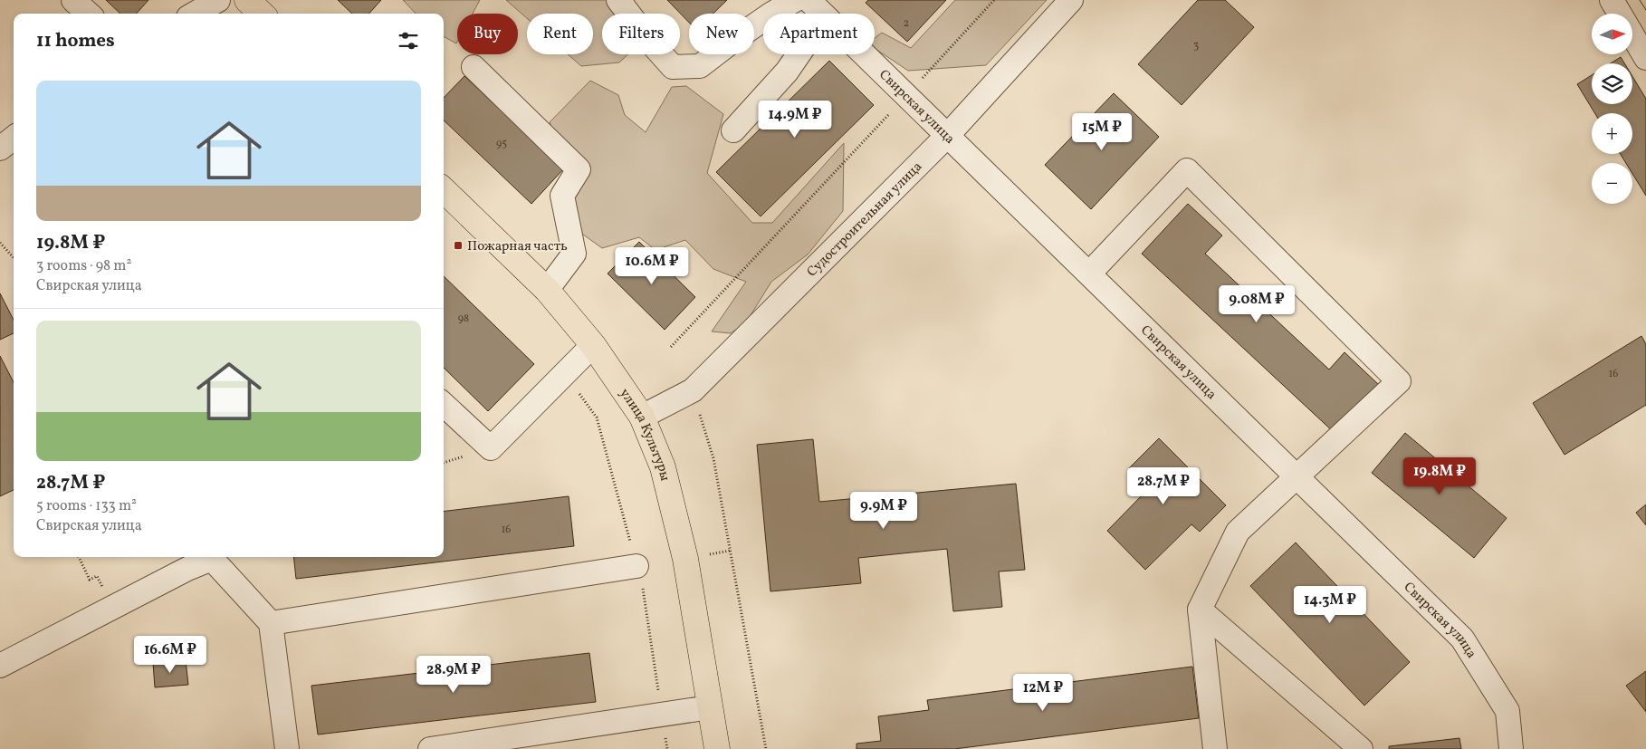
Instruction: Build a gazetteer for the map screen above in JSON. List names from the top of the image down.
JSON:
{
  "streets": {
    "main road": ["улица Культуры"],
    "street": ["Свирская улица", "Судостроительная улица"]
  },
  "crossings": [
    ["Свирская улица", "Судостроительная улица"],
    ["Судостроительная улица", "улица Культуры"]
  ],
  "places": {
    "transit": ["Пожарная часть"]
  },
  "house_numbers": [
    "2",
    "3",
    "95",
    "98",
    "16",
    "16"
  ],
  "north": "right",
  "page": {
    "map_buttons": ["+", "−"],
    "chip": [
      "Buy",
      "Rent",
      "Filters",
      "New",
      "Apartment"
    ],
    "heading": "11 homes",
    "list": [
      {
        "name": "19.8M ₽",
        "note": "3 rooms · 98 m² · Свирская улица"
      },
      {
        "name": "28.7M ₽",
        "note": "5 rooms · 133 m² · Свирская улица"
      }
    ],
    "price": [
      "14.9M ₽",
      "15M ₽",
      "10.6M ₽",
      "9.08M ₽",
      "19.8M ₽",
      "28.7M ₽",
      "9.9M ₽",
      "14.3M ₽",
      "16.6M ₽",
      "28.9M ₽",
      "12M ₽"
    ]
  }
}
